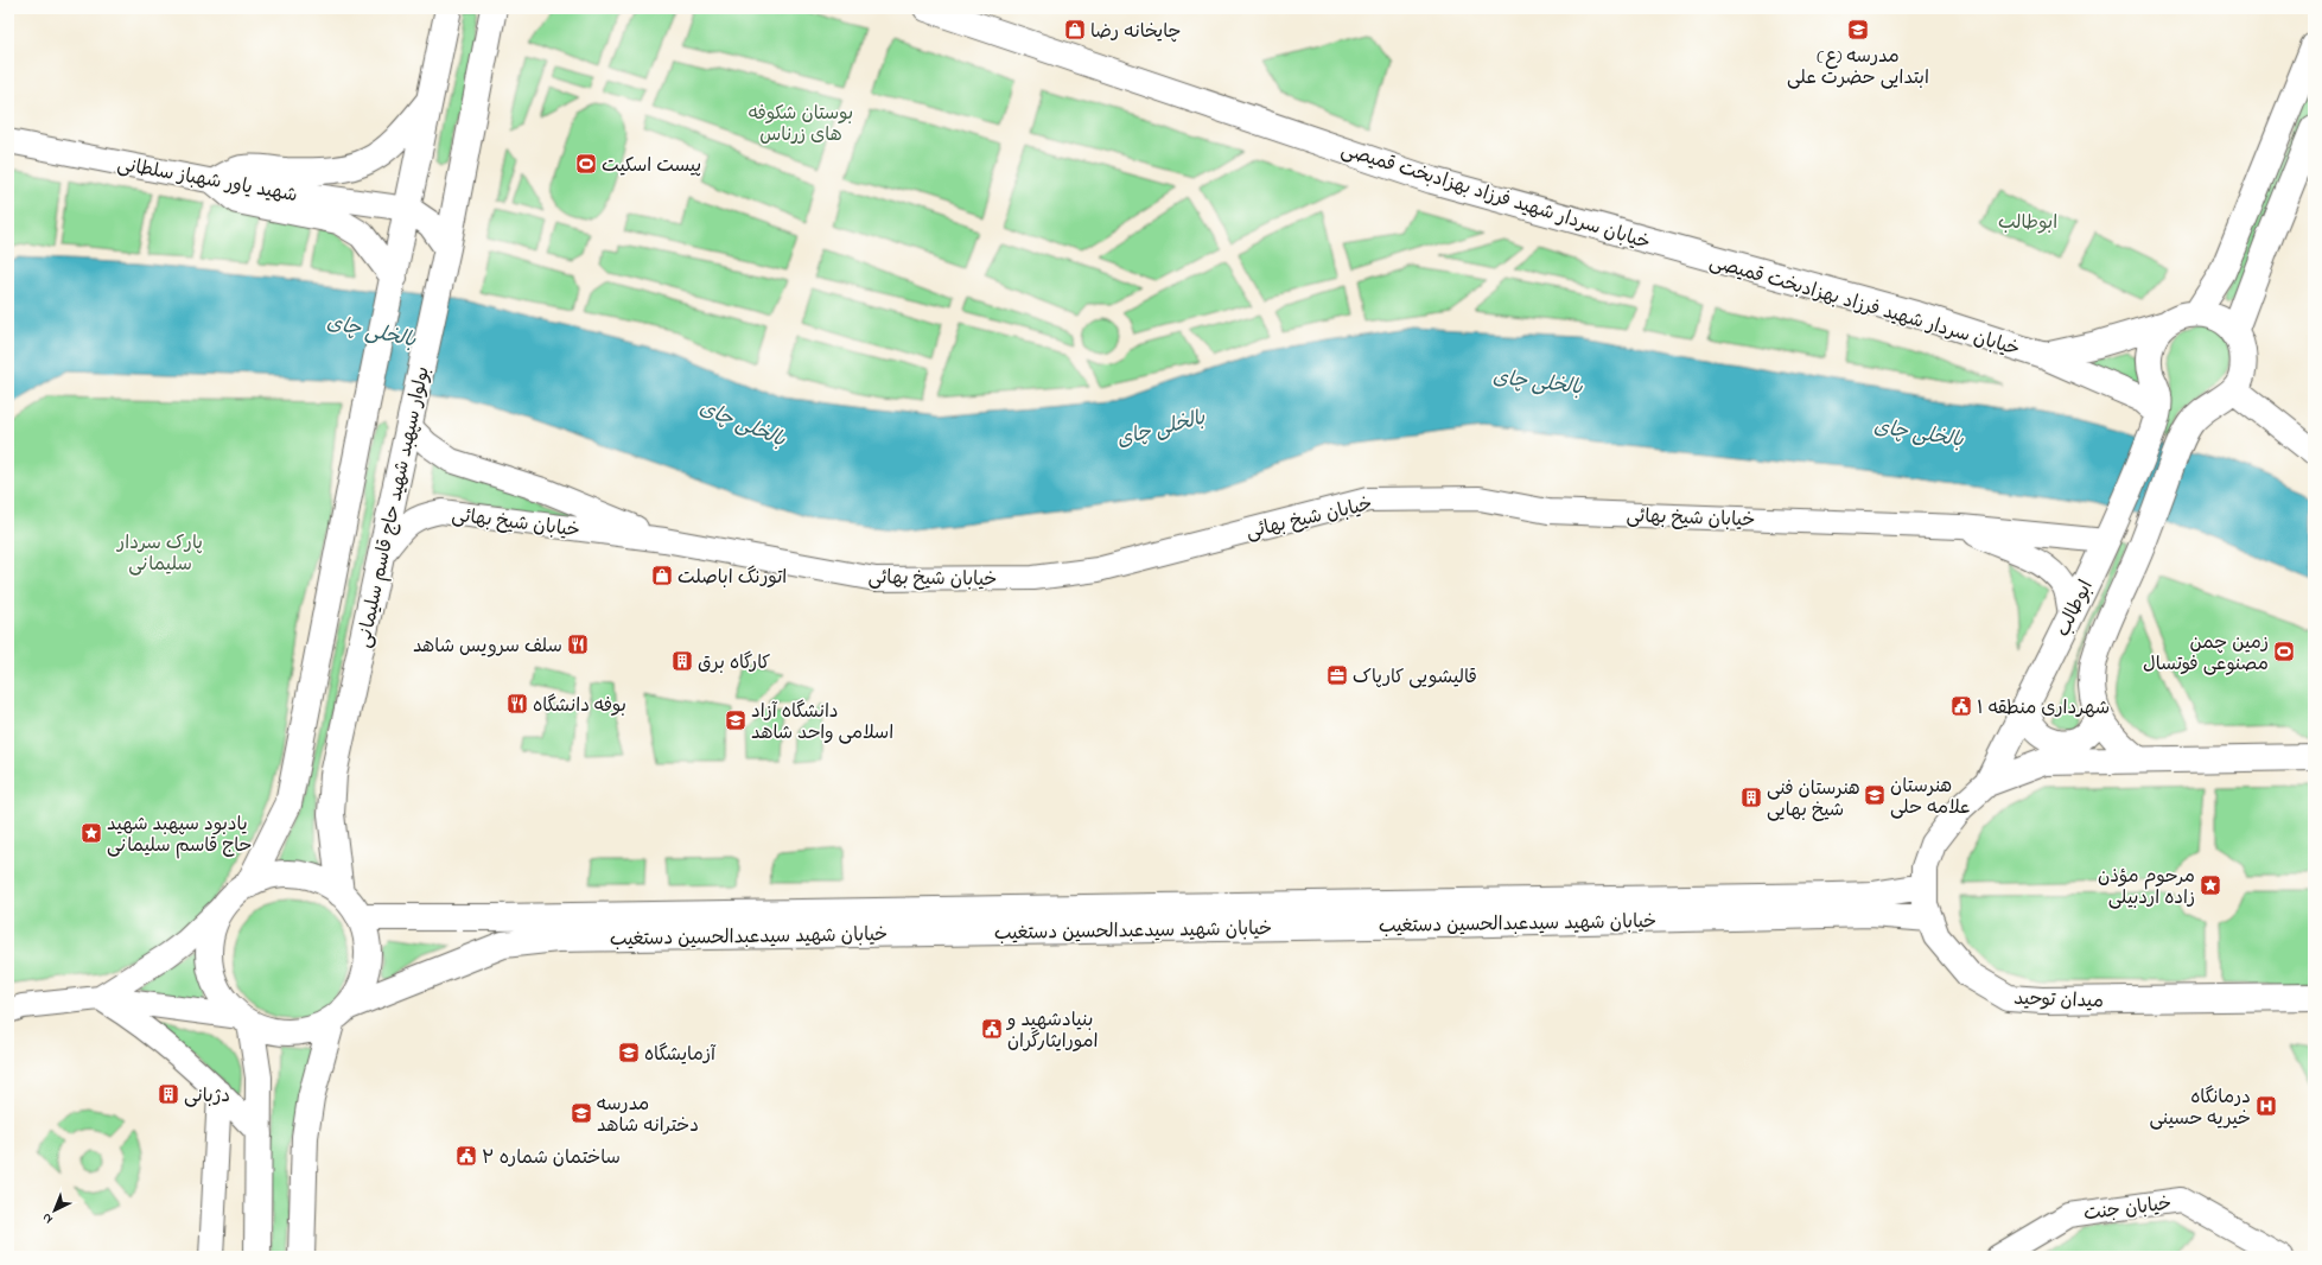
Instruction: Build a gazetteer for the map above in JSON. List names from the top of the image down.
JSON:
{
  "streets": {
    "main road": [
      "خیابان سردار شهید فرزاد بهزاد‌بخت قمیصی",
      "بولوار سپهبد شهید حاج قاسم سلیمانی",
      "ابوطالب",
      "خیابان شهید سیدعبدالحسین دستغیب",
      "میدان توحید"
    ],
    "street": ["شهید یاور شهباز سلطانی", "خیابان شیخ بهائی", "خیابان جنت"]
  },
  "crossings": [
    ["خیابان سردار شهید فرزاد بهزاد‌بخت قمیصی", "ابوطالب"],
    ["بولوار سپهبد شهید حاج قاسم سلیمانی", "خیابان شیخ بهائی"],
    ["بولوار سپهبد شهید حاج قاسم سلیمانی", "خیابان شهید سیدعبدالحسین دستغیب"],
    ["خیابان شیخ بهائی", "ابوطالب"],
    ["ابوطالب", "میدان توحید"],
    ["خیابان شهید سیدعبدالحسین دستغیب", "میدان توحید"]
  ],
  "water": ["بالخلی چای"],
  "parks": ["بوستان شکوفه های زرناس", "ابوطالب", "پارک سردار سلیمانی"],
  "places": {
    "shop": ["چایخانه رضا", "اتورنگ اباصلت"],
    "school or university": [
      "(ع) مدرسه ابتدایی حضرت علی",
      "دانشگاه آزاد اسلامی واحد شاهد",
      "هنرستان علامه حلی",
      "آزمایشگاه",
      "مدرسه دخترانه شاهد"
    ],
    "sports": ["پیست اسکیت", "زمین چمن مصنوعی فوتسال"],
    "restaurant": ["سلف سرویس شاهد", "بوفه دانشگاه"],
    "building": ["کارگاه برق", "هنرستان فنی شیخ بهایی", "دژبانی"],
    "office": ["قالیشویی کارپاک"],
    "public building": ["شهرداری منطقه ۱", "بنیادشهید و امورایثارگران", "ساختمان شماره ۲"],
    "place": ["یادبود سپهبد شهید حاج قاسم سلیمانی", "مرحوم مؤذن زاده اردبیلی"],
    "hospital": ["درمانگاه خیریه حسینی"]
  },
  "north": "bottom left"
}
